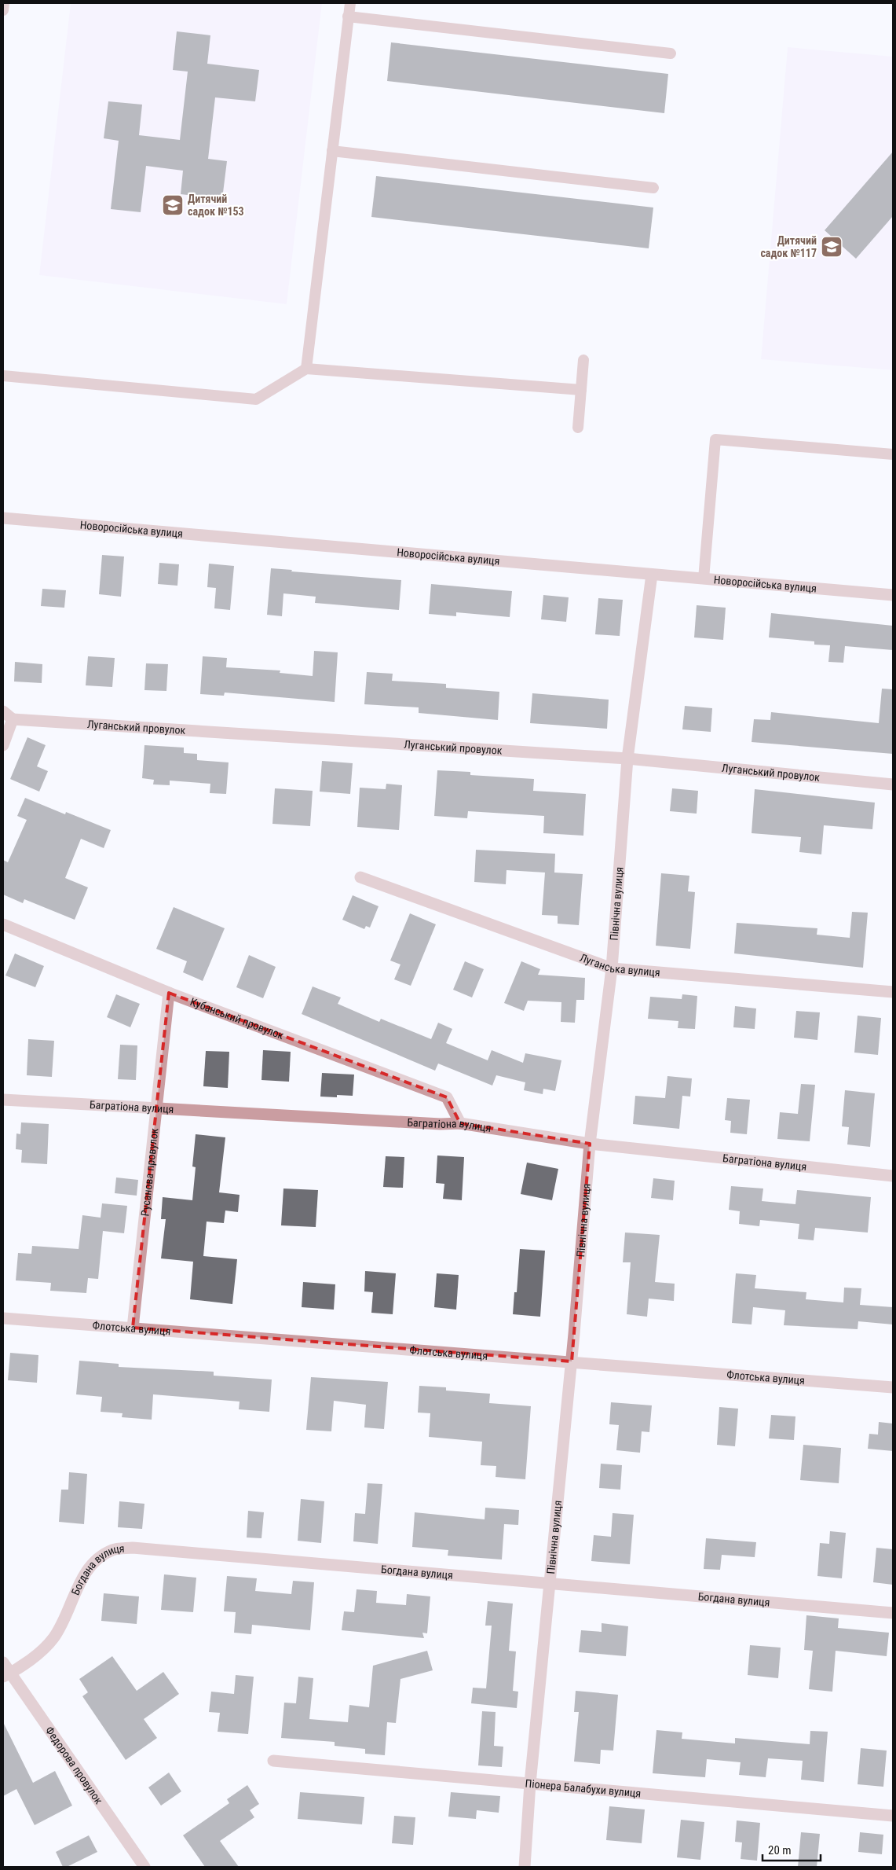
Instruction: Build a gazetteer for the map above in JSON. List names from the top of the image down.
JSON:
{
  "streets": {
    "street": [
      "Новоросійська вулиця",
      "Луганський провулок",
      "Північна вулиця",
      "Луганська вулиця",
      "Кубанський провулок",
      "Багратіона вулиця",
      "Русанова провулок",
      "Флотська вулиця",
      "Богдана вулиця",
      "Федорова провулок",
      "Піонера Балабухи вулиця"
    ]
  },
  "crossings": [
    ["Новоросійська вулиця", "Північна вулиця"],
    ["Луганський провулок", "Північна вулиця"],
    ["Північна вулиця", "Луганська вулиця"],
    ["Північна вулиця", "Багратіона вулиця"],
    ["Північна вулиця", "Флотська вулиця"],
    ["Північна вулиця", "Богдана вулиця"],
    ["Північна вулиця", "Піонера Балабухи вулиця"],
    ["Кубанський провулок", "Багратіона вулиця"],
    ["Кубанський провулок", "Русанова провулок"],
    ["Багратіона вулиця", "Русанова провулок"],
    ["Русанова провулок", "Флотська вулиця"],
    ["Богдана вулиця", "Федорова провулок"]
  ],
  "places": {
    "school or university": ["Дитячий садок №153", "Дитячий садок №117"]
  },
  "scale_bar": "20 m"
}
